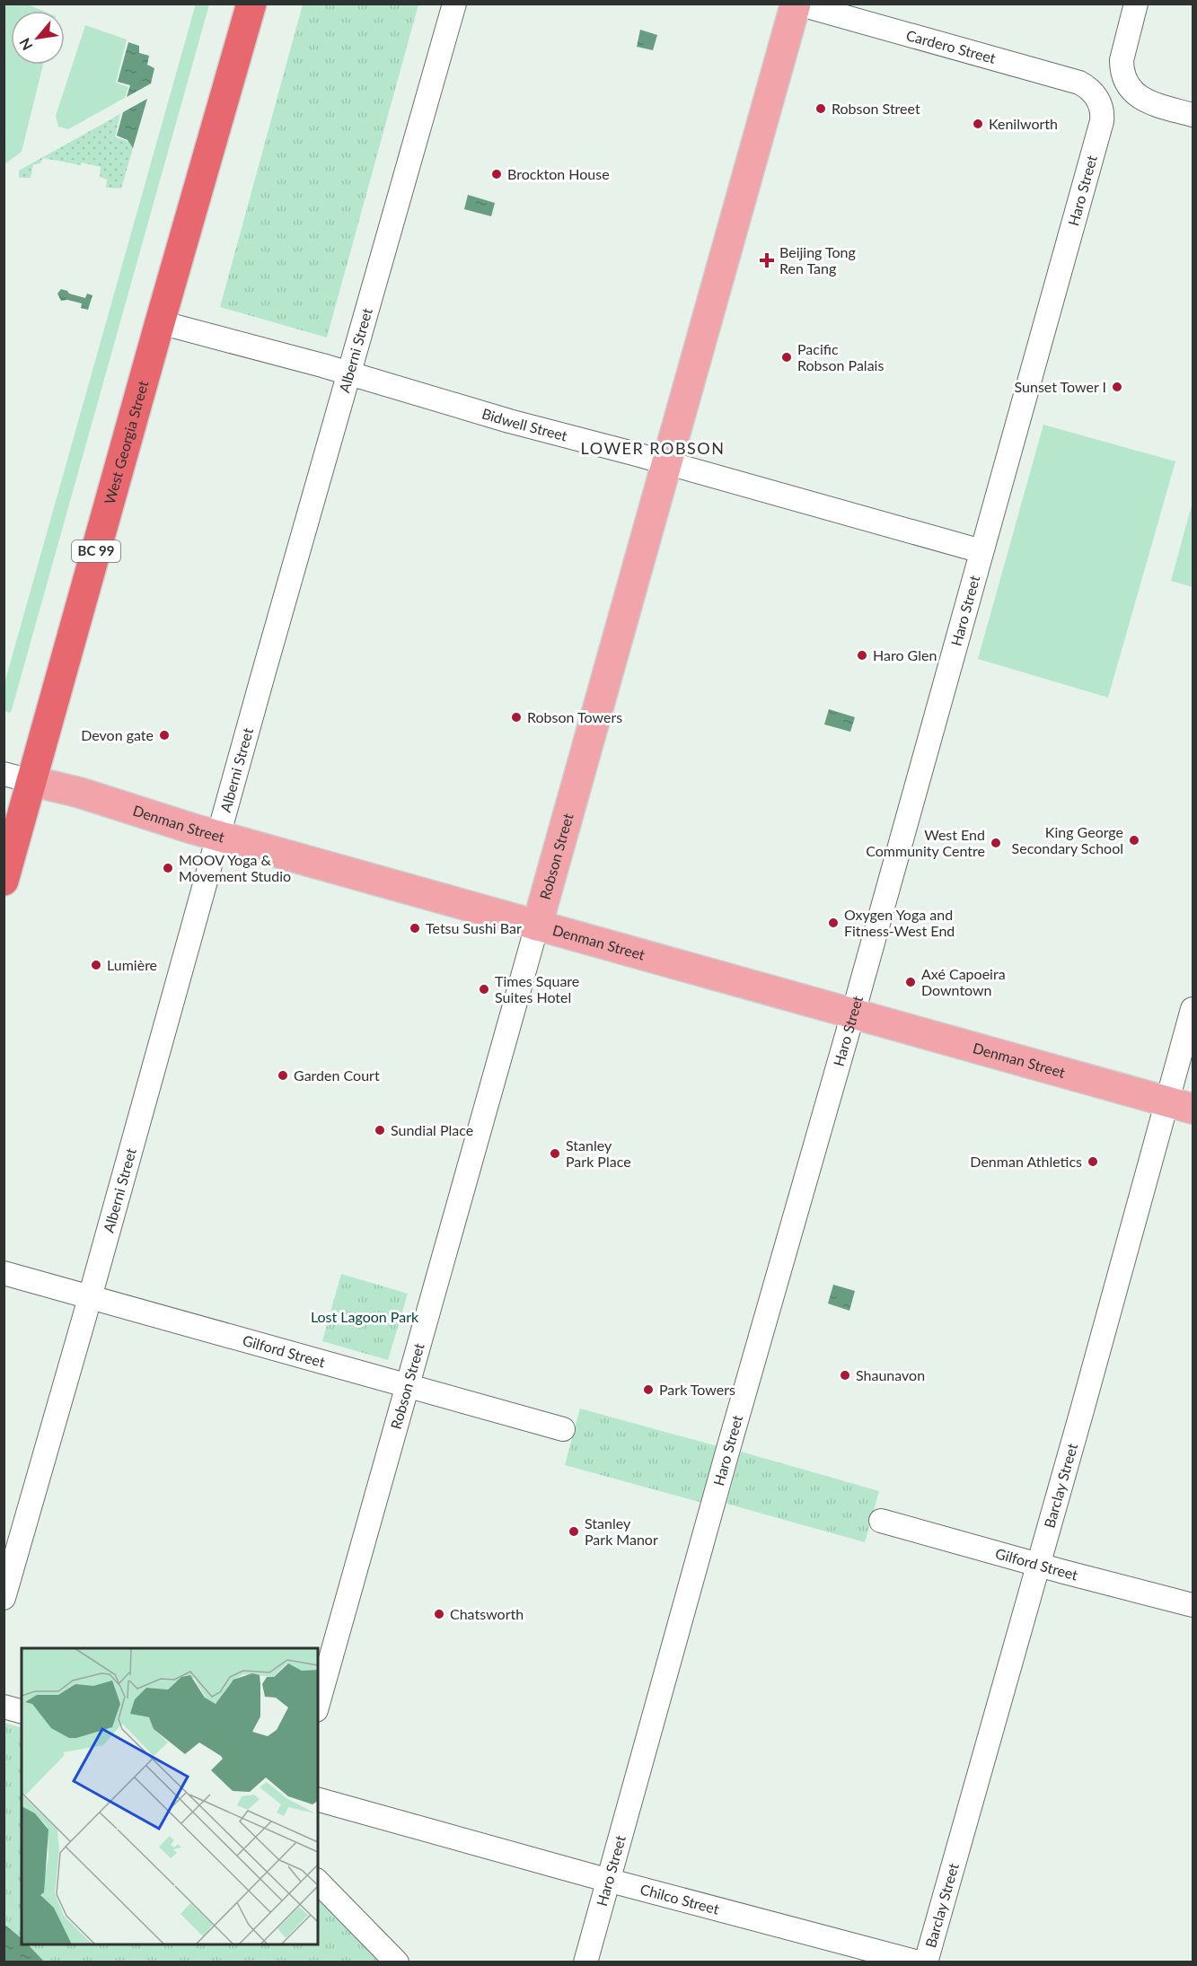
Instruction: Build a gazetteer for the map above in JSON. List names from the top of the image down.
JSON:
{
  "streets": {
    "highway": ["West Georgia Street", "BC 99"],
    "main road": ["Denman Street", "Robson Street"],
    "street": [
      "Cardero Street",
      "Haro Street",
      "Alberni Street",
      "Bidwell Street",
      "Gilford Street",
      "Barclay Street",
      "Chilco Street"
    ]
  },
  "crossings": [
    ["Cardero Street", "Haro Street"],
    ["Cardero Street", "Robson Street"],
    ["Haro Street", "Bidwell Street"],
    ["Haro Street", "Denman Street"],
    ["Haro Street", "Chilco Street"],
    ["Alberni Street", "Bidwell Street"],
    ["Alberni Street", "Denman Street"],
    ["Alberni Street", "Gilford Street"],
    ["Bidwell Street", "West Georgia Street"],
    ["Bidwell Street", "Robson Street"],
    ["West Georgia Street", "Denman Street"],
    ["Denman Street", "Robson Street"],
    ["Denman Street", "Barclay Street"],
    ["Robson Street", "Gilford Street"],
    ["Gilford Street", "Barclay Street"]
  ],
  "districts": ["LOWER ROBSON"],
  "parks": ["Lost Lagoon Park"],
  "places": {
    "other": [
      "Robson Street",
      "Kenilworth",
      "Brockton House",
      "Pacific Robson Palais",
      "Sunset Tower I",
      "Haro Glen",
      "Robson Towers",
      "Devon gate",
      "King George Secondary School",
      "West End Community Centre",
      "MOOV Yoga & Movement Studio",
      "Oxygen Yoga and Fitness-West End",
      "Tetsu Sushi Bar",
      "Lumière",
      "Axé Capoeira Downtown",
      "Times Square Suites Hotel",
      "Garden Court",
      "Sundial Place",
      "Stanley Park Place",
      "Denman Athletics",
      "Shaunavon",
      "Park Towers",
      "Stanley Park Manor",
      "Chatsworth"
    ],
    "health": ["Beijing Tong Ren Tang"]
  },
  "north": "bottom left"
}
